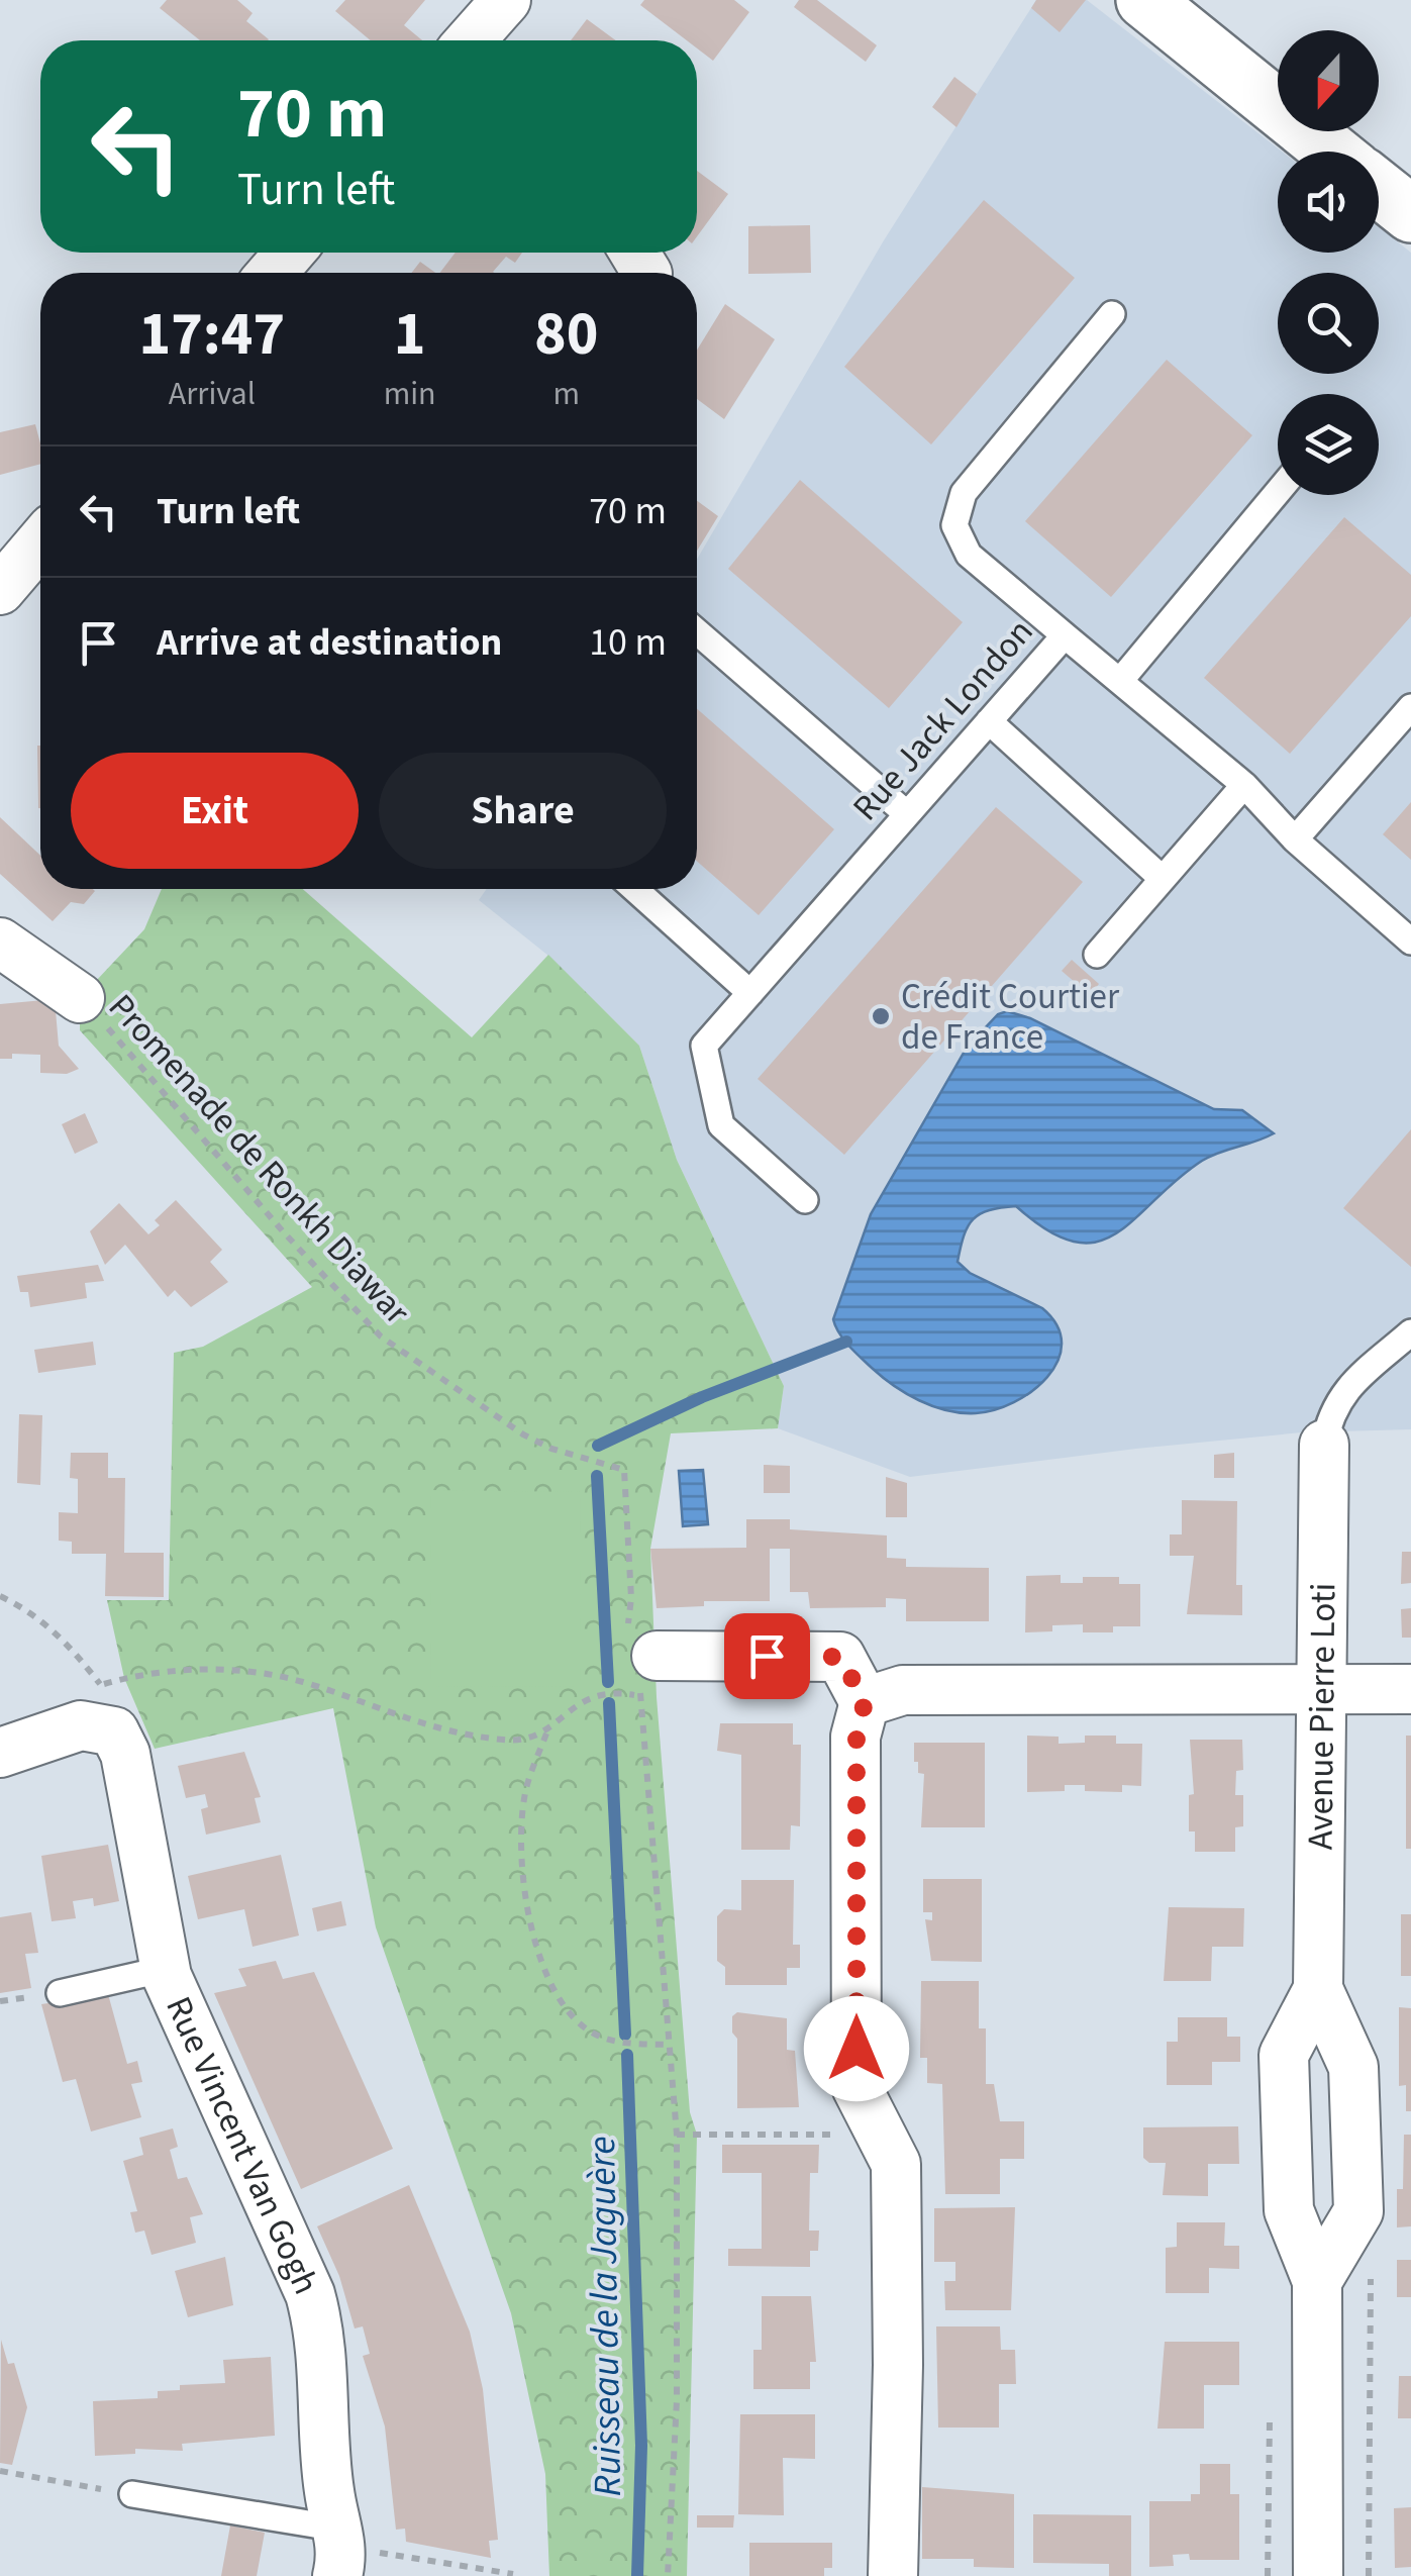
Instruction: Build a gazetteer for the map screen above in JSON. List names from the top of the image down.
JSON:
{
  "streets": {
    "street": ["Avenue Pierre Loti", "Rue Vincent Van Gogh"],
    "lane": ["Rue Jack London"],
    "path": ["Promenade de Ronkh Diawar"]
  },
  "water": ["Ruisseau de la Jaguère"],
  "places": ["Crédit Courtier de France"],
  "north": "bottom",
  "page": {
    "turn": ["70 m", "Turn left"],
    "eta": [
      "17:47",
      "Arrival",
      "1",
      "min",
      "80",
      "m"
    ],
    "list": [
      {
        "name": "Turn left",
        "value": "70 m"
      },
      {
        "name": "Arrive at destination",
        "value": "10 m"
      }
    ],
    "buttons": ["Exit", "Share"]
  }
}
